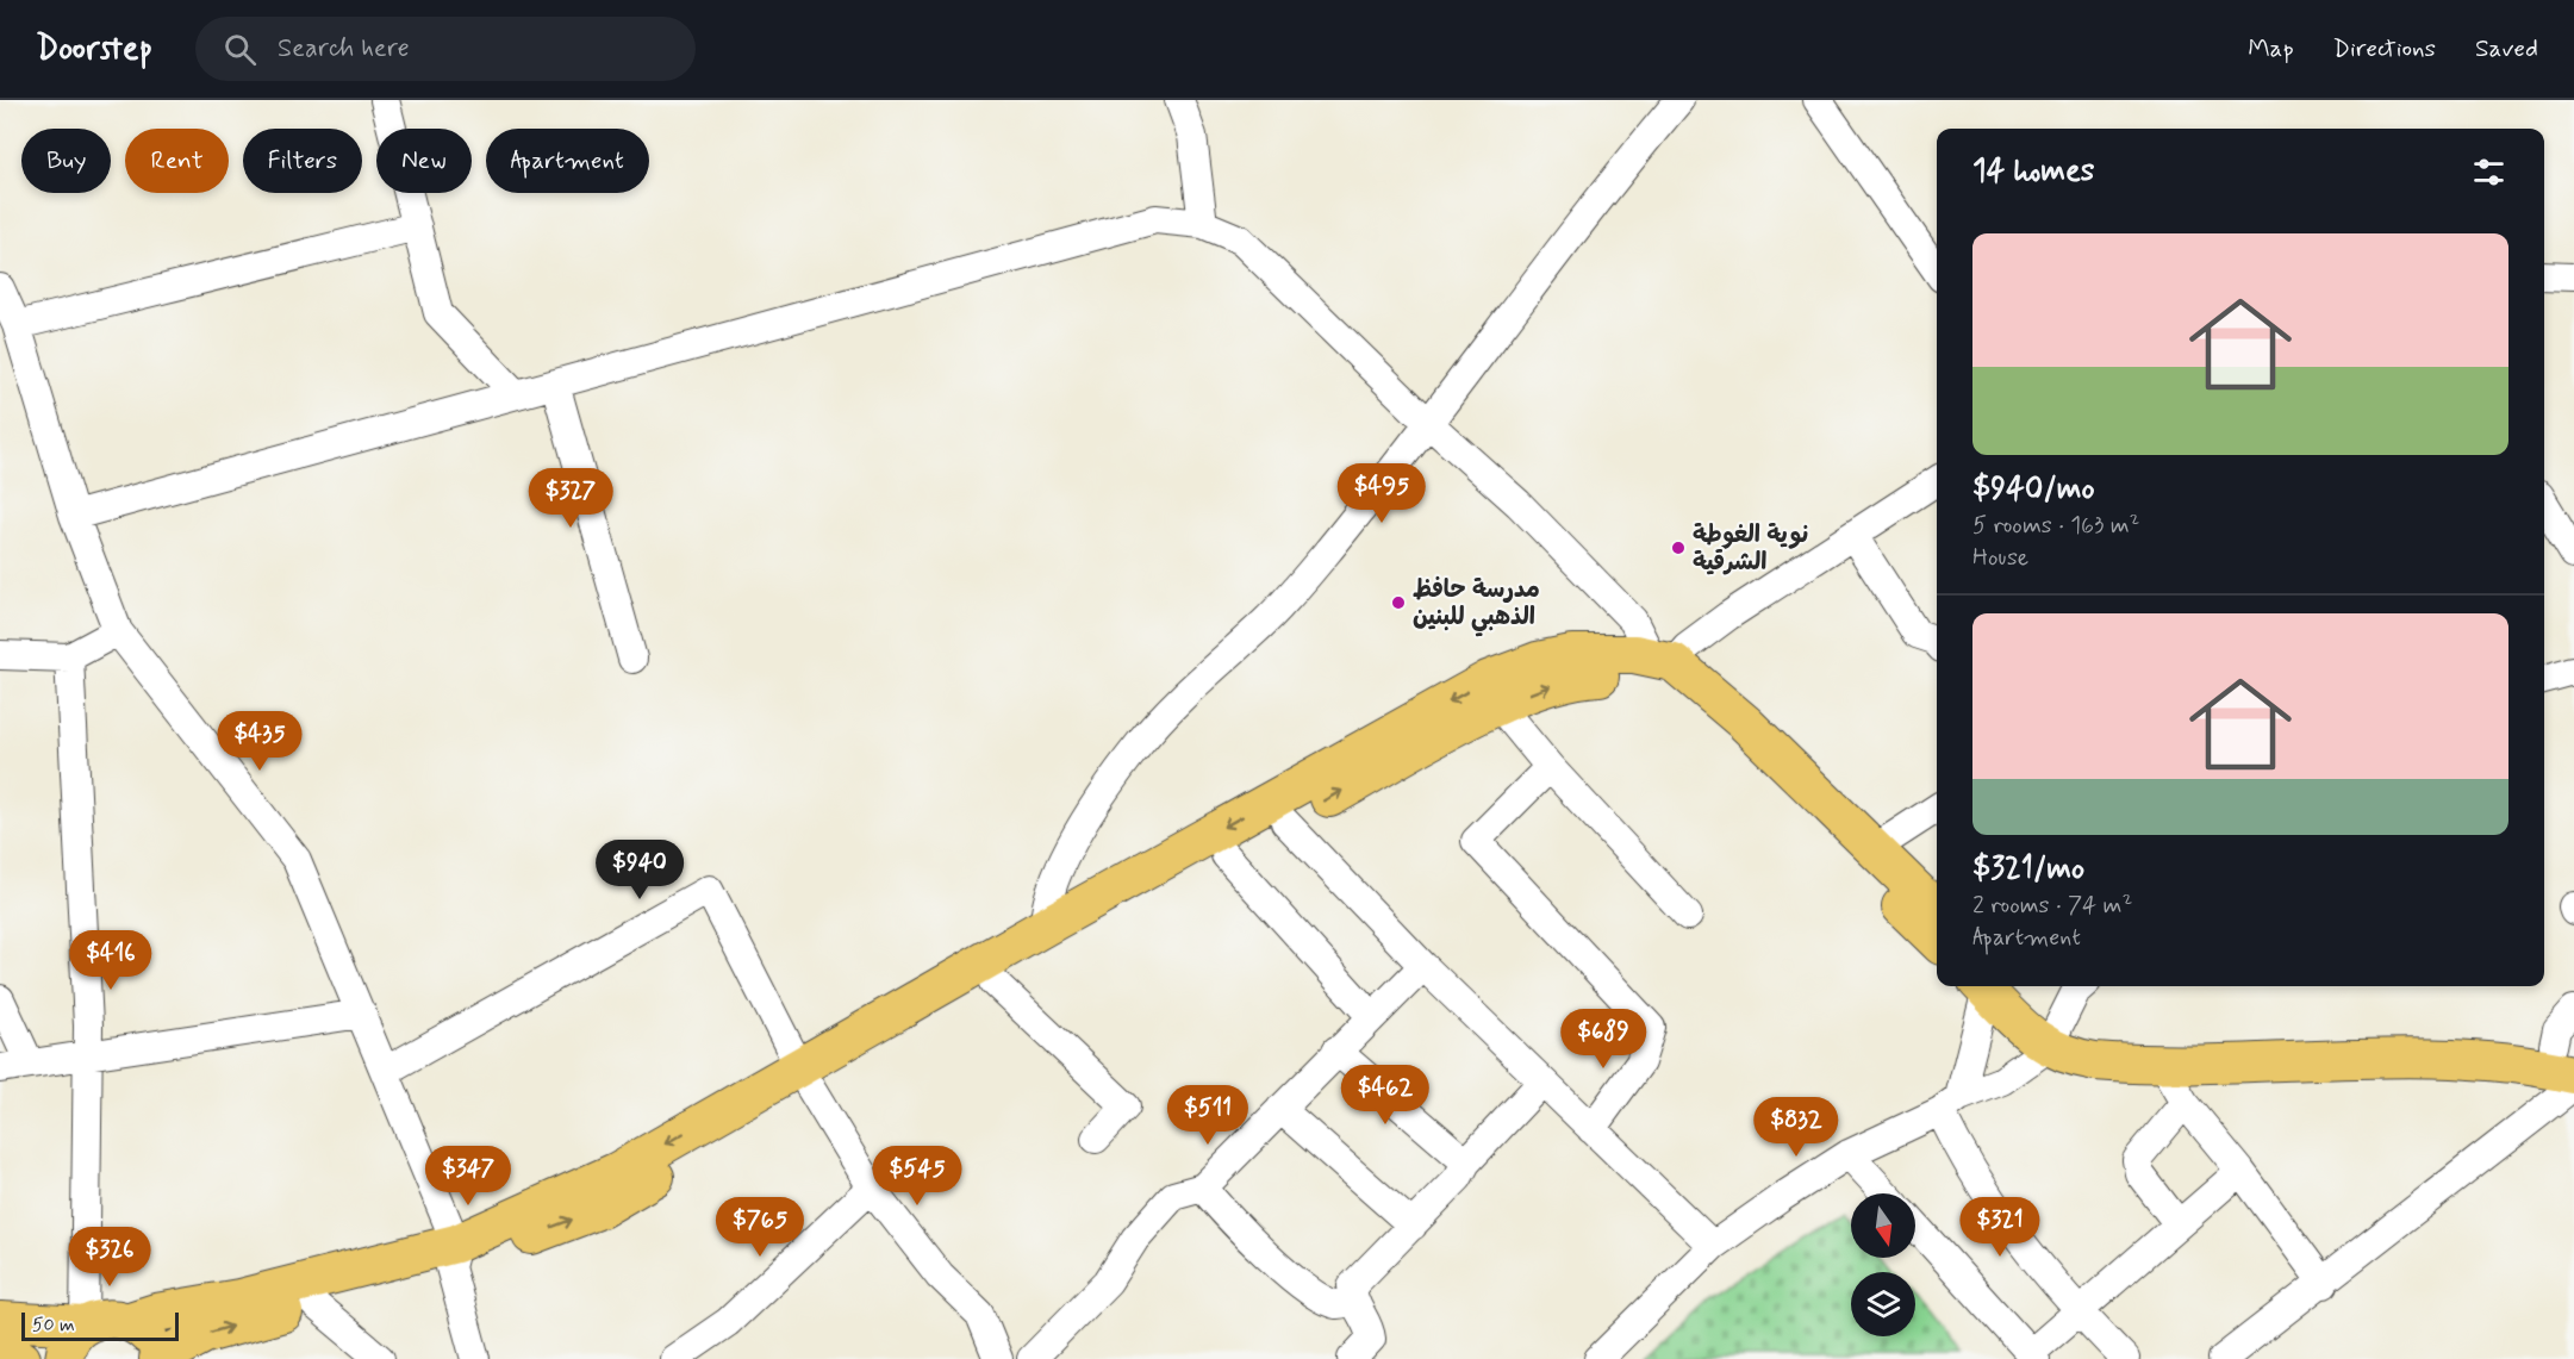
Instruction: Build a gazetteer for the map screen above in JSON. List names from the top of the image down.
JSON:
{
  "places": ["نوية الغوطة الشرقية", "مدرسة حافظ الذهبي للبنين"],
  "scale_bar": "50 m",
  "north": "bottom",
  "page": {
    "header": "Doorstep",
    "search": "Search here",
    "nav": ["Map", "Directions", "Saved"],
    "chip": [
      "Buy",
      "Rent",
      "Filters",
      "New",
      "Apartment"
    ],
    "heading": "14 homes",
    "list": [
      {
        "name": "$940/mo",
        "note": "5 rooms · 163 m² · House"
      },
      {
        "name": "$321/mo",
        "note": "2 rooms · 74 m² · Apartment"
      }
    ],
    "price": [
      "$495",
      "$327",
      "$435",
      "$940",
      "$416",
      "$689",
      "$462",
      "$511",
      "$832",
      "$347",
      "$545",
      "$765",
      "$321",
      "$326"
    ],
    "scale": "50 m"
  }
}
